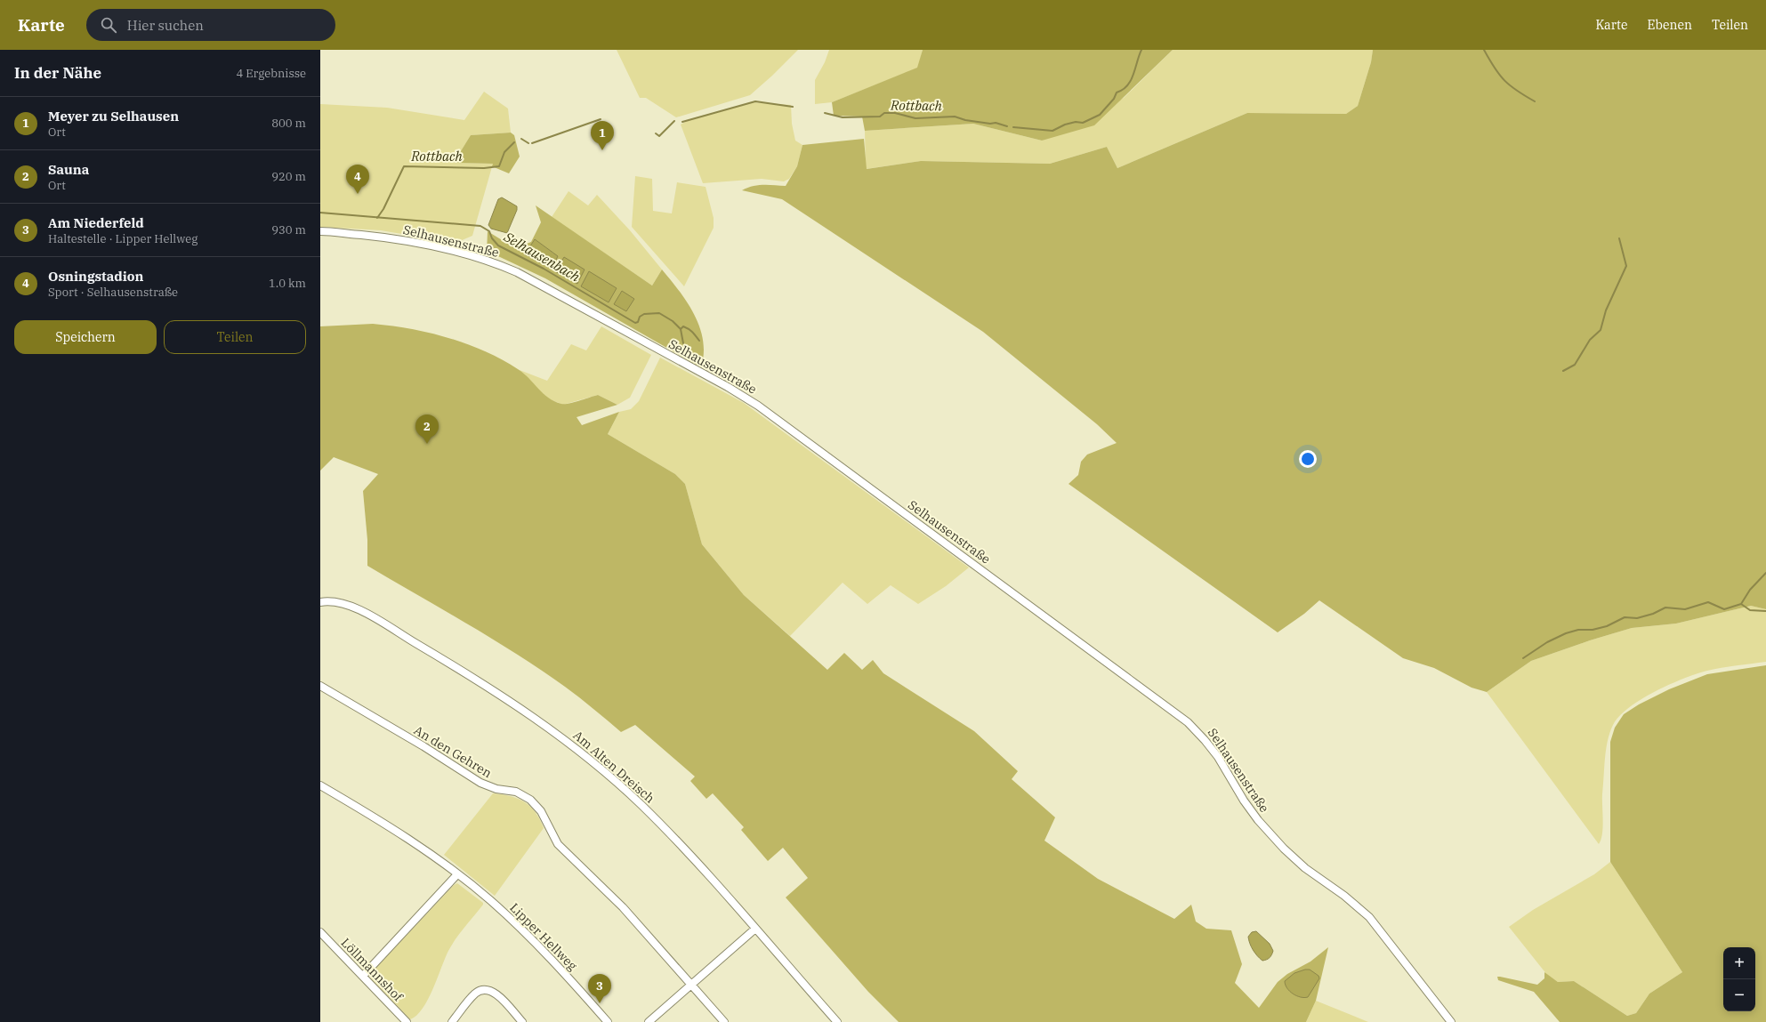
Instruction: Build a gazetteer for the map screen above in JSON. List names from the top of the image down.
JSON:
{
  "streets": {
    "street": [
      "Selhausenstraße",
      "An den Gehren",
      "Am Alten Dreisch",
      "Lipper Hellweg",
      "Löllmannshof"
    ]
  },
  "water": ["Rottbach", "Selhausenbach"],
  "page": {
    "header": "Karte",
    "search": "Hier suchen",
    "nav": ["Karte", "Ebenen", "Teilen"],
    "heading": ["In der Nähe", "4 Ergebnisse"],
    "list": [
      {
        "mark": "1",
        "name": "Meyer zu Selhausen",
        "note": "Ort",
        "value": "800 m"
      },
      {
        "mark": "2",
        "name": "Sauna",
        "note": "Ort",
        "value": "920 m"
      },
      {
        "mark": "3",
        "name": "Am Niederfeld",
        "note": "Haltestelle · Lipper Hellweg",
        "value": "930 m"
      },
      {
        "mark": "4",
        "name": "Osningstadion",
        "note": "Sport · Selhausenstraße",
        "value": "1.0 km"
      }
    ],
    "pins": [
      "1",
      "4",
      "2",
      "3"
    ],
    "buttons": ["Speichern", "Teilen"],
    "map_buttons": ["+", "−"]
  }
}
